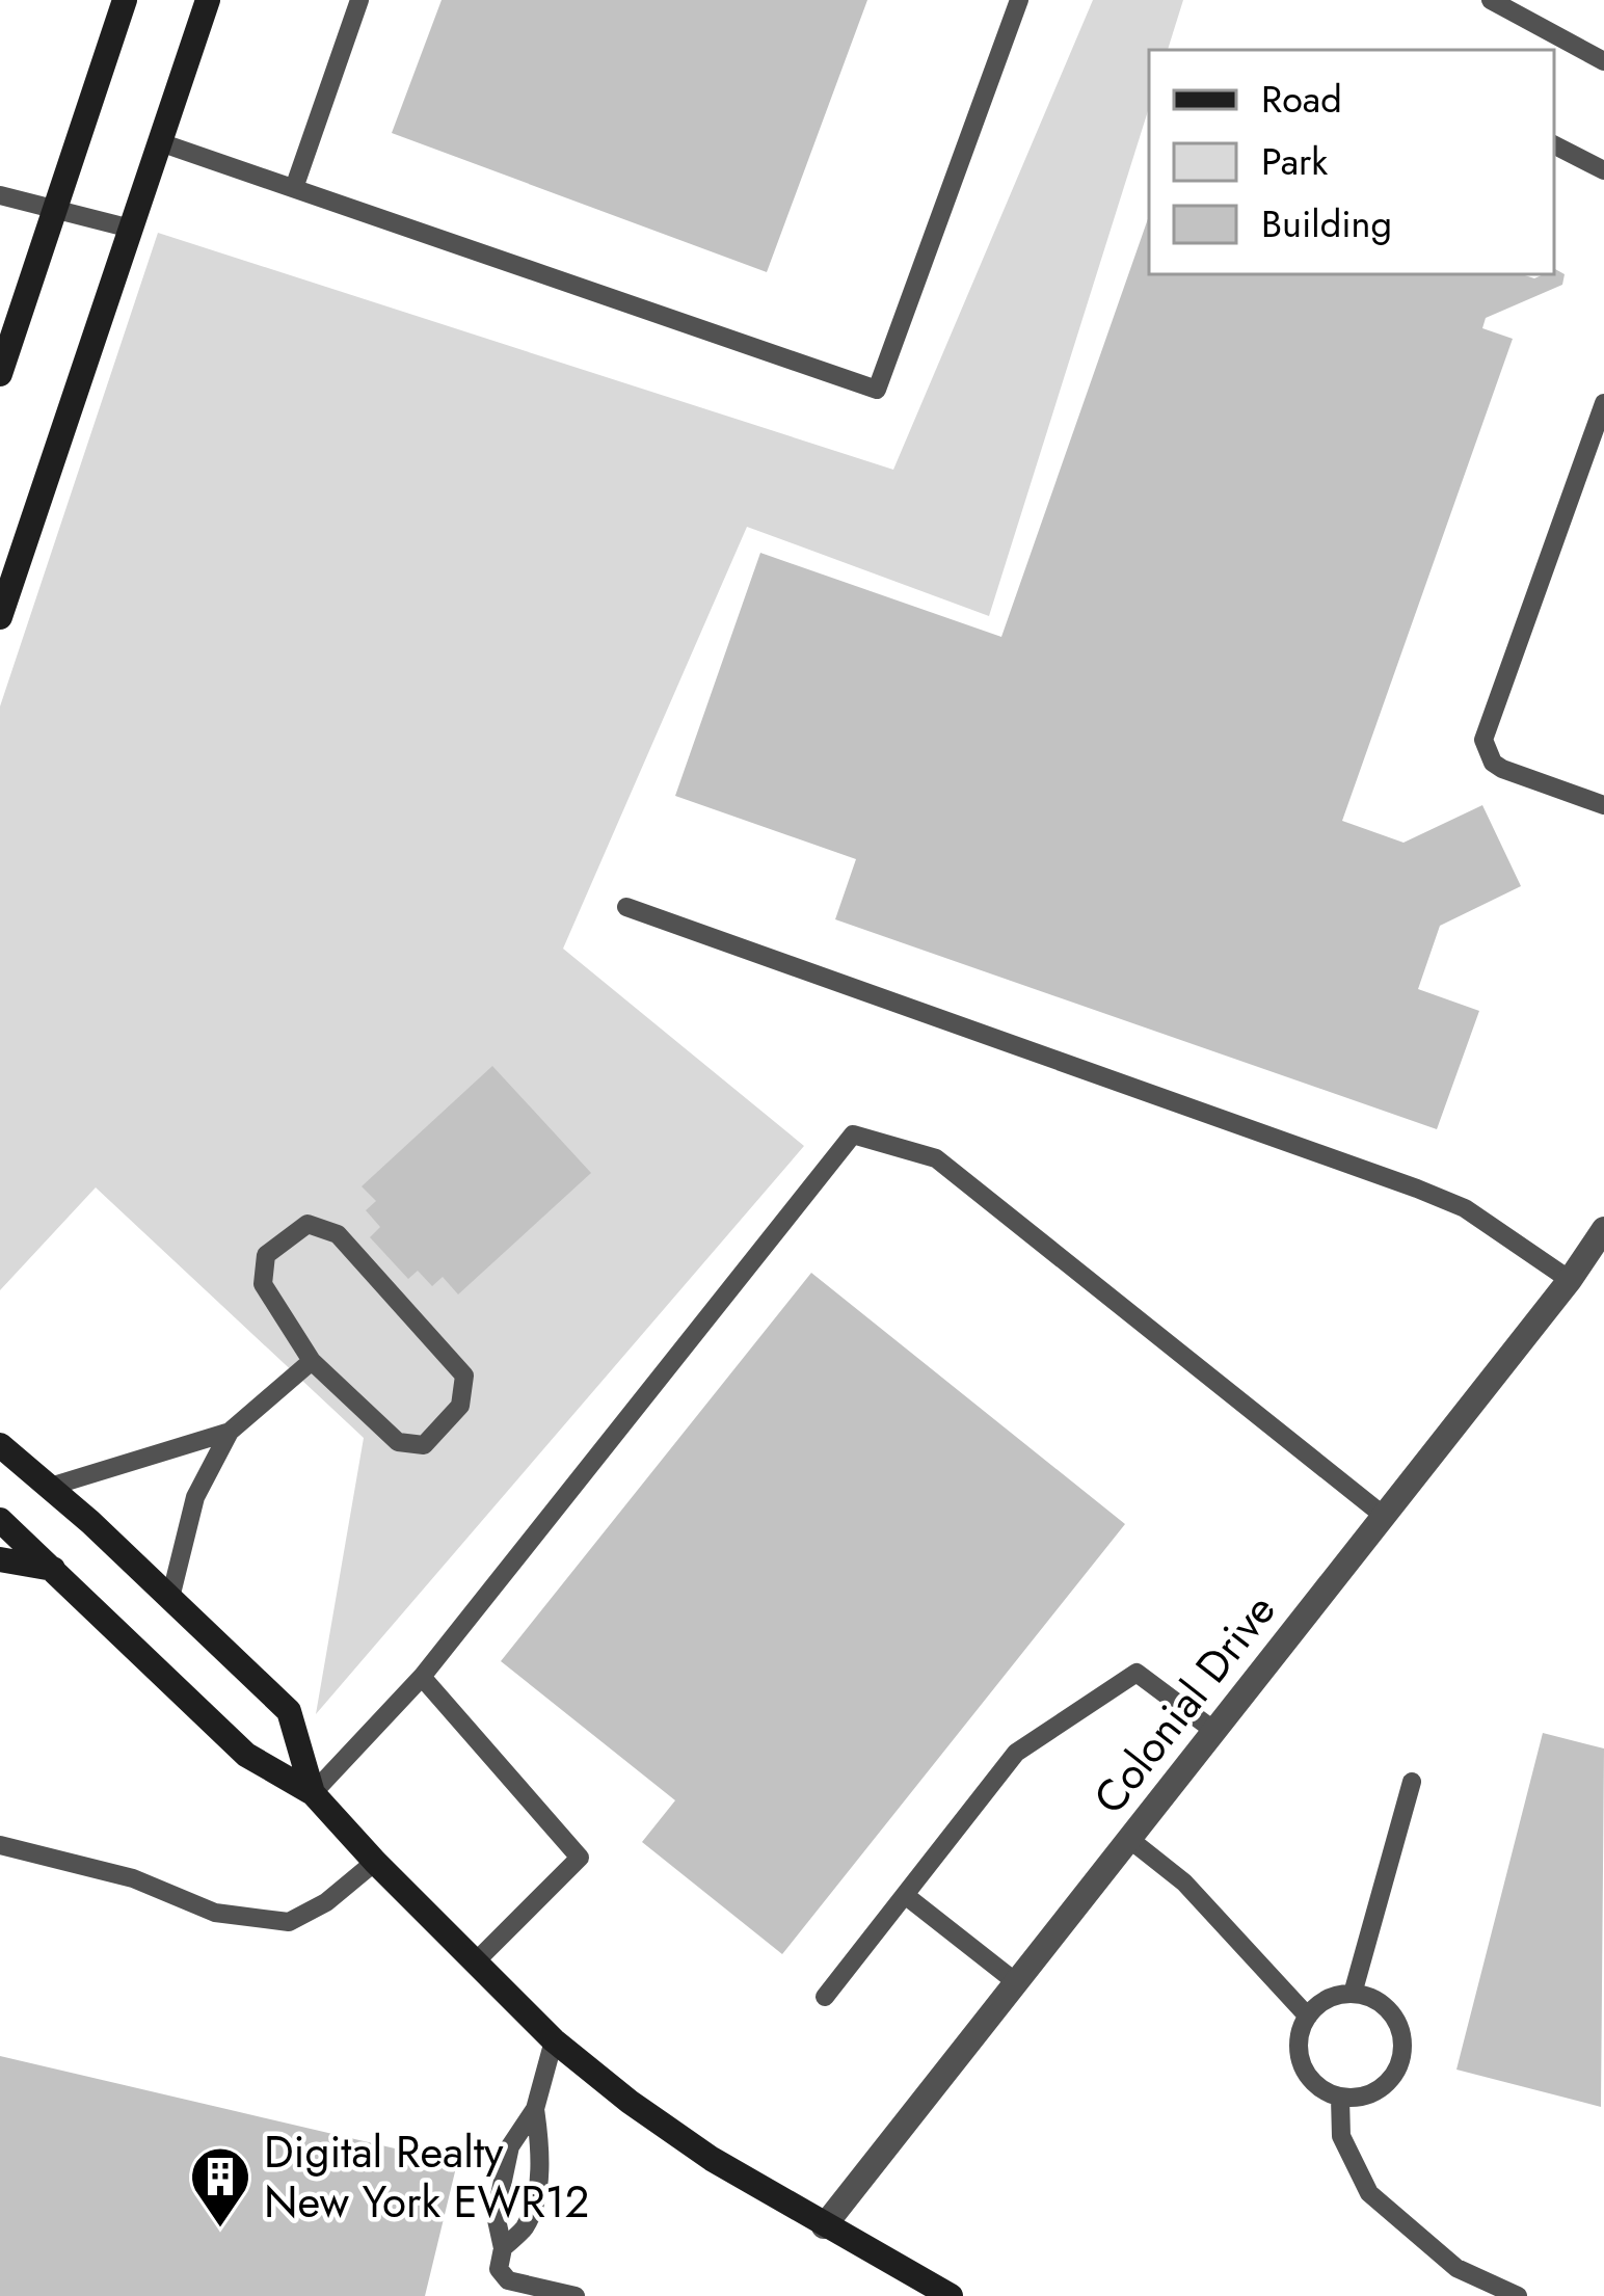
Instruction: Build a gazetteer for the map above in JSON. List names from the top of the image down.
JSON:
{
  "streets": {
    "street": ["Colonial Drive"]
  },
  "places": {
    "building": ["Digital Realty New York EWR12"]
  },
  "legend": ["Road", "Park", "Building"]
}
